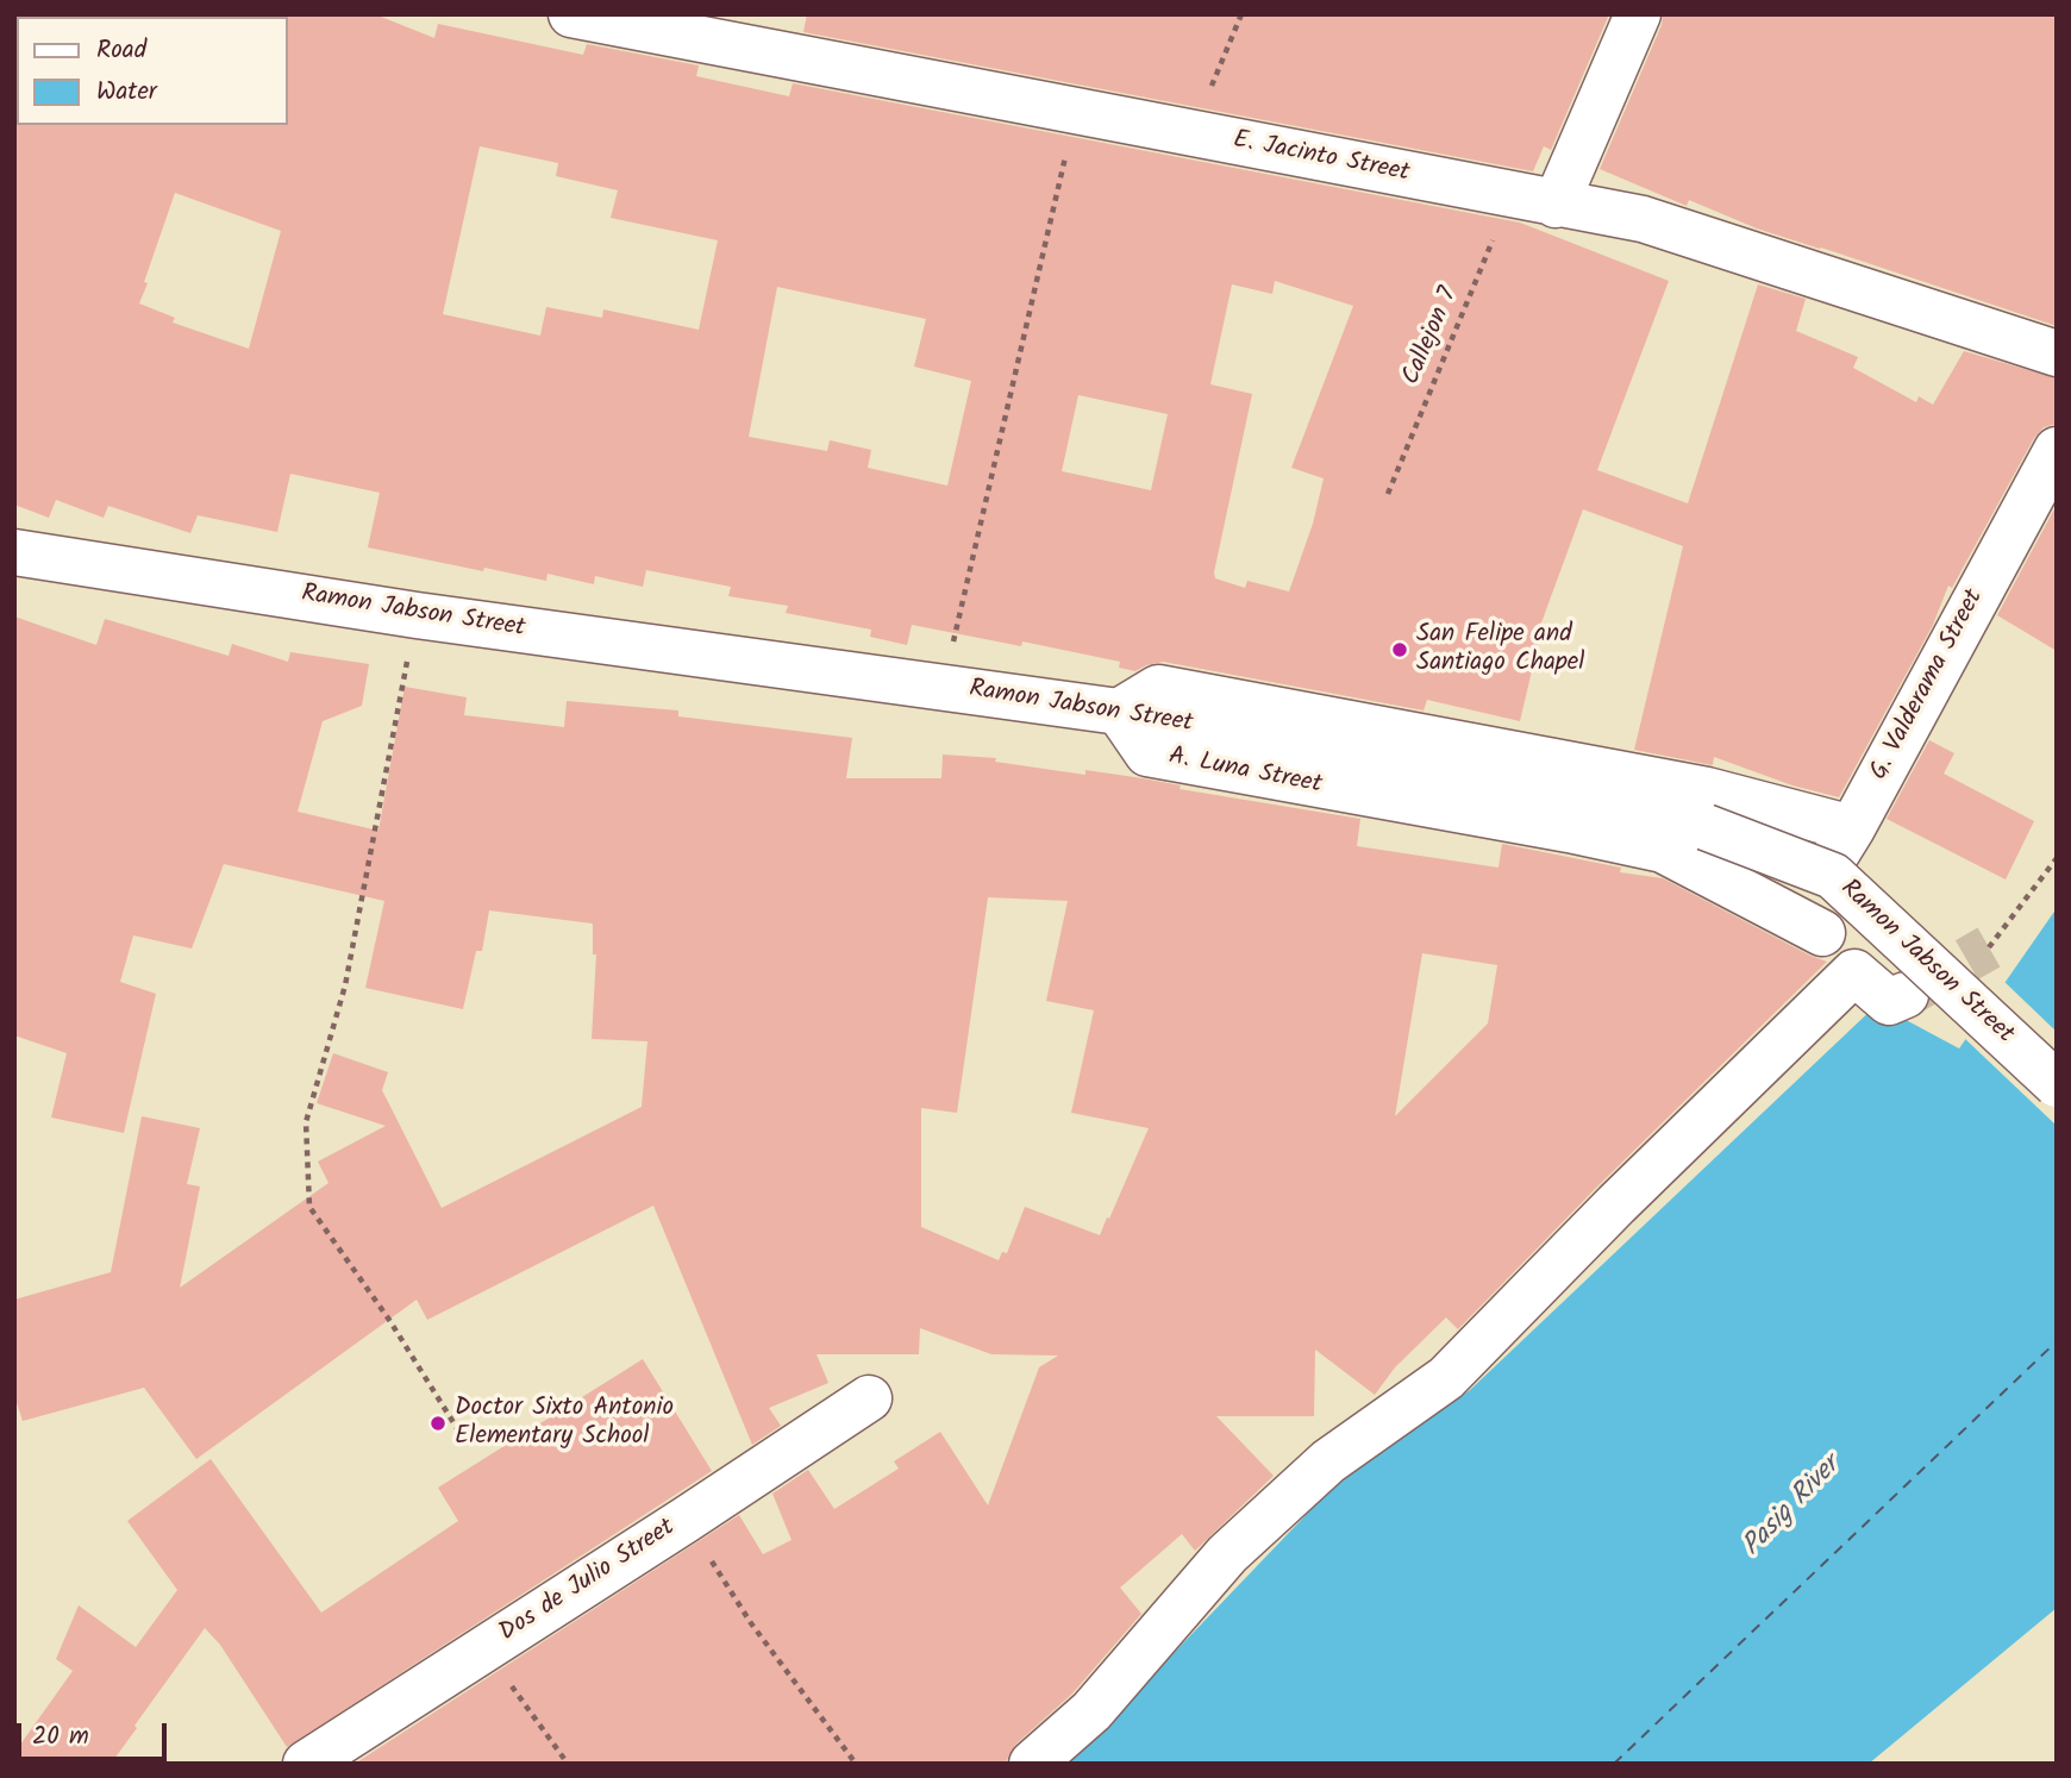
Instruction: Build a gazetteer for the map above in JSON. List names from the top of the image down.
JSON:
{
  "streets": {
    "street": [
      "E. Jacinto Street",
      "Ramon Jabson Street",
      "G. Valderama Street",
      "A. Luna Street",
      "Dos de Julio Street"
    ],
    "path": ["Callejon 7"]
  },
  "crossings": [
    ["E. Jacinto Street", "Callejon 7"],
    ["Ramon Jabson Street", "A. Luna Street"],
    ["G. Valderama Street", "A. Luna Street"]
  ],
  "water": ["Pasig River"],
  "places": ["San Felipe and Santiago Chapel", "Doctor Sixto Antonio Elementary School"],
  "legend": ["Road", "Water"],
  "scale_bar": "20 m"
}
